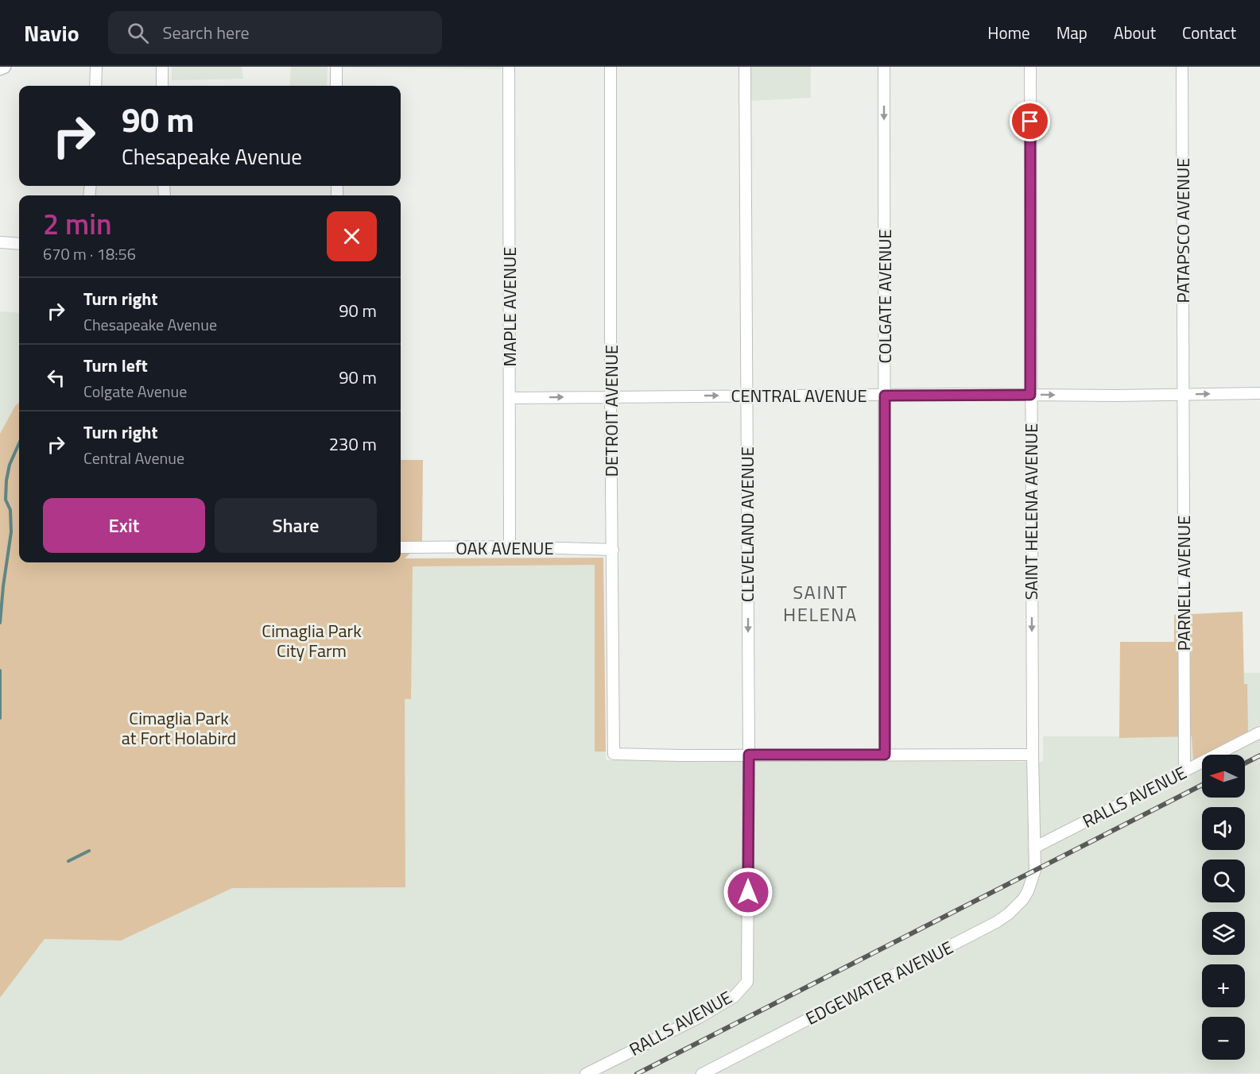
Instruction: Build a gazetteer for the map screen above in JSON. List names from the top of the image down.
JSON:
{
  "streets": {
    "street": [
      "PATAPSCO AVENUE",
      "COLGATE AVENUE",
      "MAPLE AVENUE",
      "CENTRAL AVENUE",
      "DETROIT AVENUE",
      "SAINT HELENA AVENUE",
      "CLEVELAND AVENUE",
      "OAK AVENUE",
      "PARNELL AVENUE",
      "RALLS AVENUE",
      "EDGEWATER AVENUE"
    ]
  },
  "crossings": [
    ["PATAPSCO AVENUE", "CENTRAL AVENUE"],
    ["PATAPSCO AVENUE", "PARNELL AVENUE"],
    ["COLGATE AVENUE", "CENTRAL AVENUE"],
    ["MAPLE AVENUE", "CENTRAL AVENUE"],
    ["MAPLE AVENUE", "OAK AVENUE"],
    ["CENTRAL AVENUE", "DETROIT AVENUE"],
    ["CENTRAL AVENUE", "SAINT HELENA AVENUE"],
    ["CENTRAL AVENUE", "CLEVELAND AVENUE"],
    ["CENTRAL AVENUE", "PARNELL AVENUE"],
    ["DETROIT AVENUE", "CLEVELAND AVENUE"],
    ["DETROIT AVENUE", "OAK AVENUE"],
    ["SAINT HELENA AVENUE", "RALLS AVENUE"],
    ["SAINT HELENA AVENUE", "EDGEWATER AVENUE"],
    ["CLEVELAND AVENUE", "RALLS AVENUE"],
    ["PARNELL AVENUE", "RALLS AVENUE"]
  ],
  "one_way": [
    "COLGATE AVENUE",
    "CENTRAL AVENUE",
    "SAINT HELENA AVENUE",
    "CLEVELAND AVENUE"
  ],
  "districts": ["SAINT HELENA"],
  "parks": ["Cimaglia Park City Farm", "Cimaglia Park at Fort Holabird"],
  "north": "left",
  "page": {
    "header": "Navio",
    "search": "Search here",
    "nav": [
      "Home",
      "Map",
      "About",
      "Contact"
    ],
    "turn": ["90 m", "Chesapeake Avenue"],
    "heading": ["2 min", "670 m · 18:56"],
    "list": [
      {
        "name": "Turn right",
        "note": "Chesapeake Avenue",
        "value": "90 m"
      },
      {
        "name": "Turn left",
        "note": "Colgate Avenue",
        "value": "90 m"
      },
      {
        "name": "Turn right",
        "note": "Central Avenue",
        "value": "230 m"
      }
    ],
    "buttons": ["Exit", "Share"],
    "map_buttons": ["+", "−"]
  }
}
